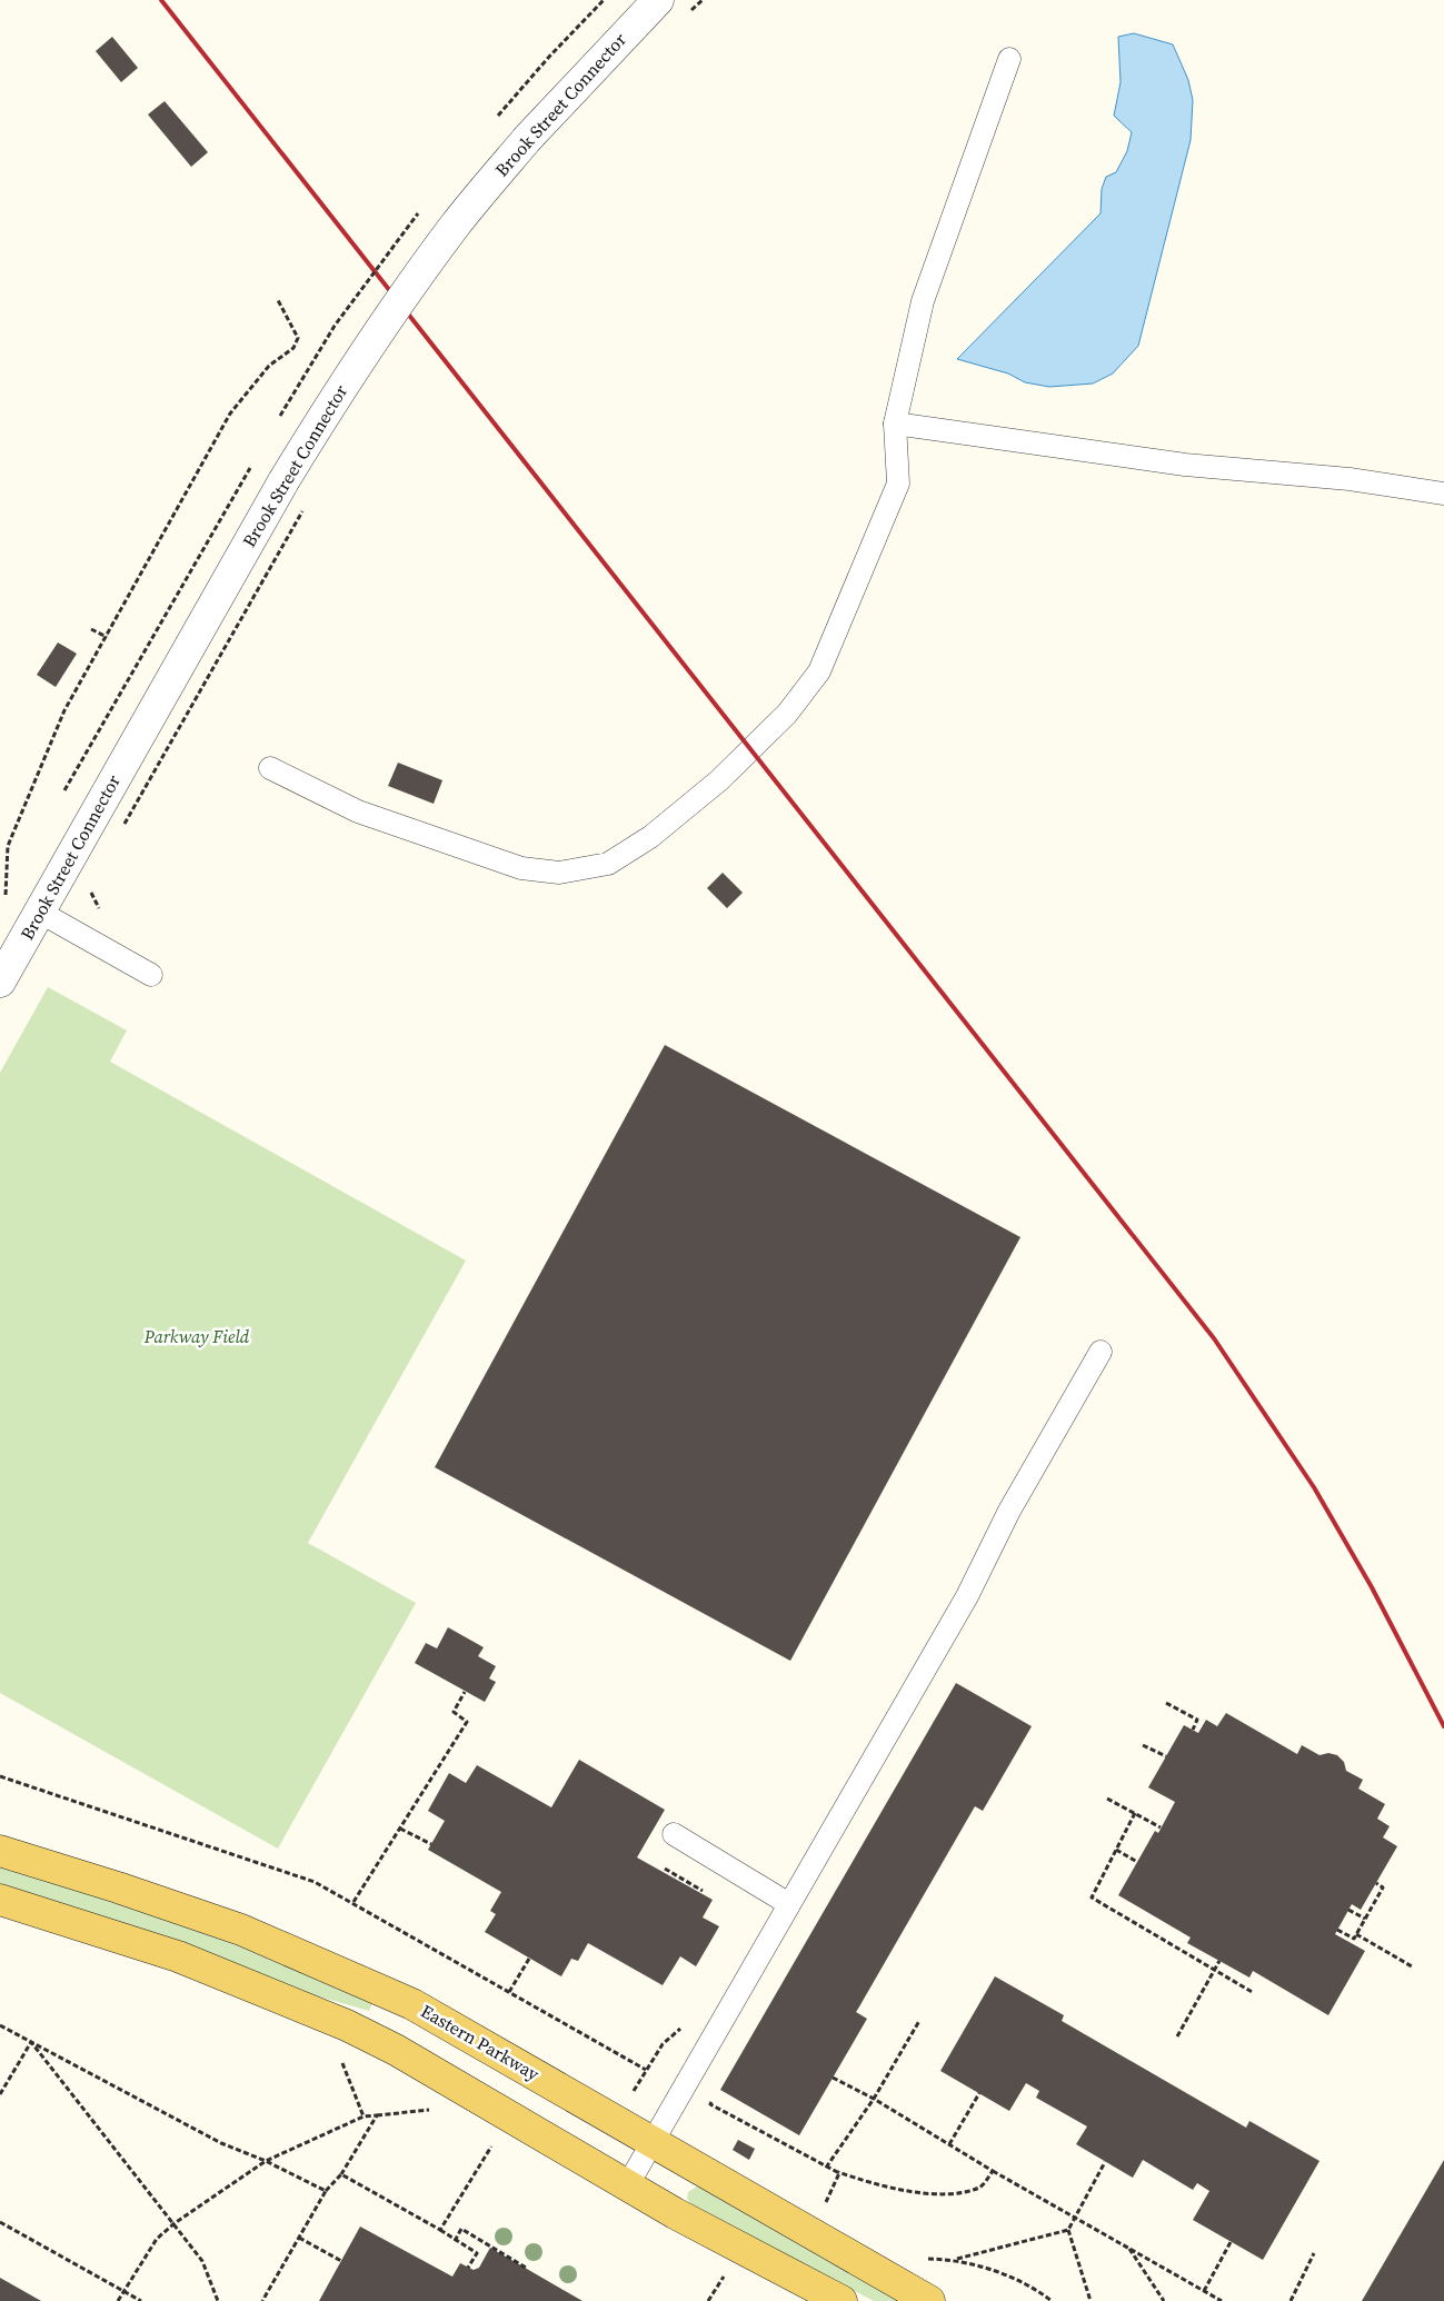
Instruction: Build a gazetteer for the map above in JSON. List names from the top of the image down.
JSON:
{
  "streets": {
    "main road": ["Eastern Parkway"],
    "street": ["Brook Street Connector"]
  },
  "parks": ["Parkway Field"]
}
